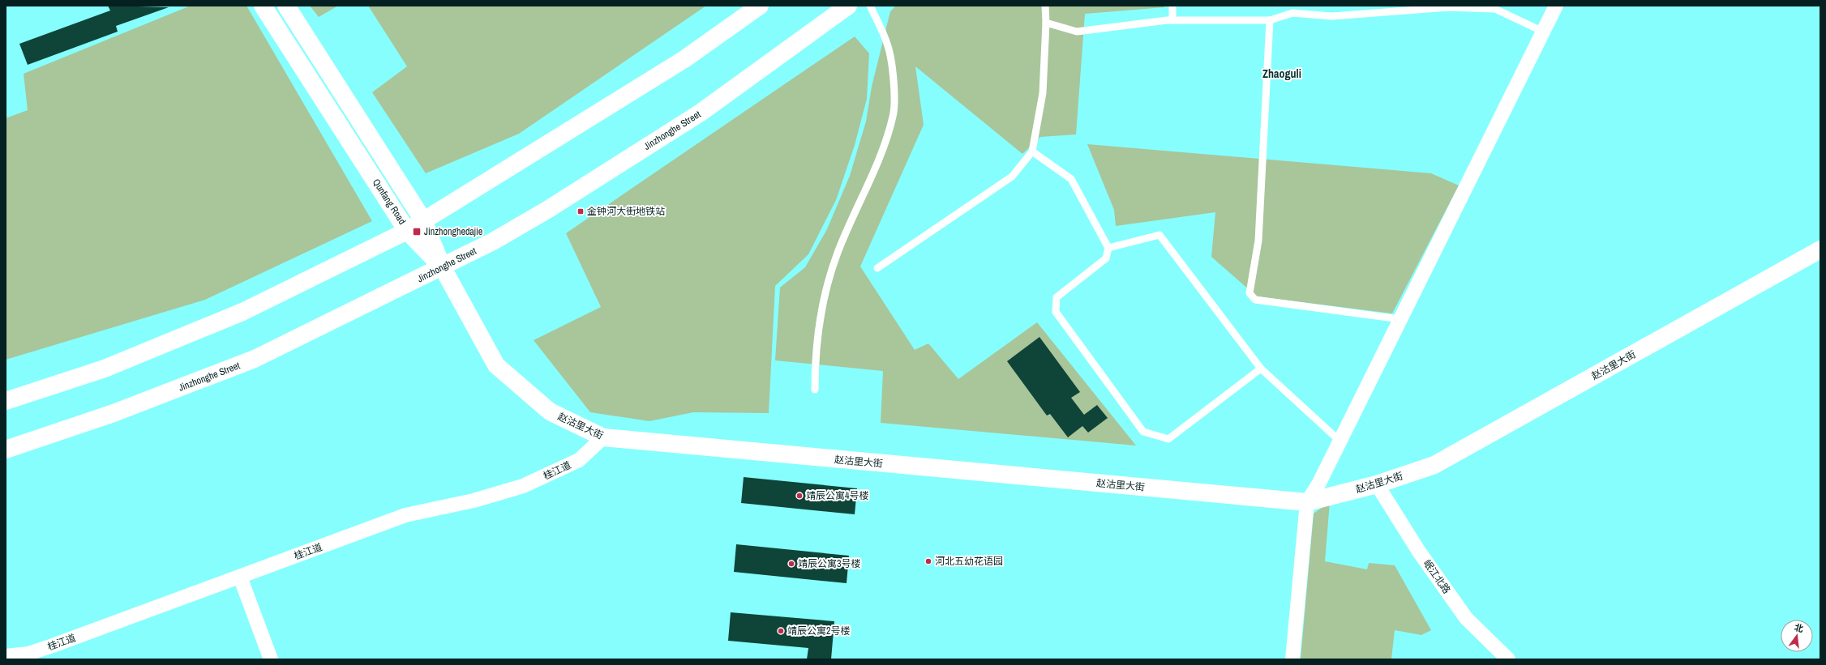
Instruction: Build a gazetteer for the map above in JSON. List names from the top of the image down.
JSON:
{
  "streets": {
    "street": [
      "Jinzhonghe Street",
      "Qunfang Road",
      "赵沽里大街",
      "桂江道",
      "岷江北路"
    ]
  },
  "crossings": [
    ["Jinzhonghe Street", "Qunfang Road"],
    ["Jinzhonghe Street", "赵沽里大街"],
    ["Qunfang Road", "赵沽里大街"],
    ["赵沽里大街", "桂江道"],
    ["赵沽里大街", "岷江北路"]
  ],
  "districts": ["Zhaoguli"],
  "places": {
    "transit": ["金钟河大街地铁站", "Jinzhonghedajie"],
    "other": [
      "靖辰公寓4号楼",
      "河北五幼花语园",
      "靖辰公寓3号楼",
      "靖辰公寓2号楼"
    ]
  },
  "north": "top"
}
